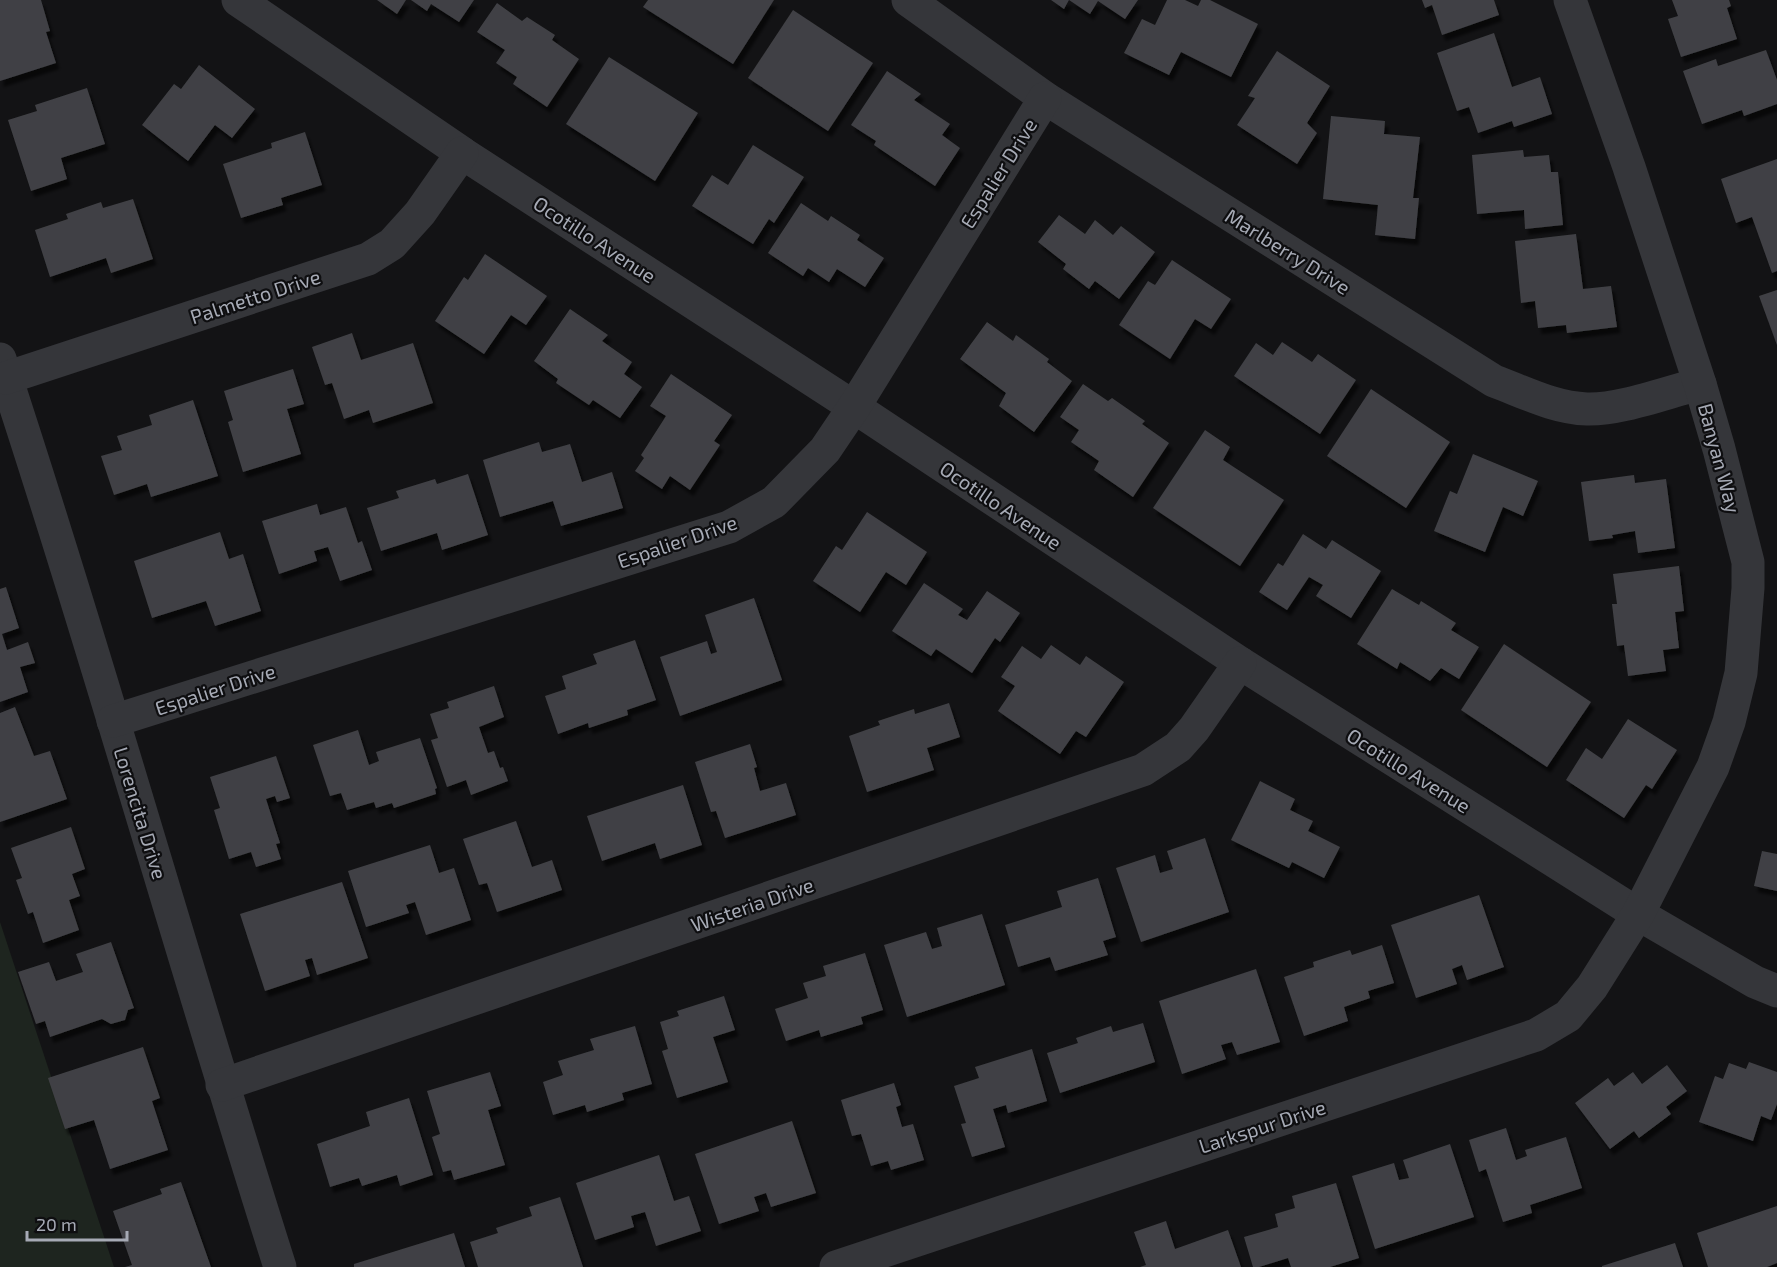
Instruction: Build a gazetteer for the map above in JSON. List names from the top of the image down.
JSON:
{
  "streets": {
    "street": [
      "Espalier Drive",
      "Ocotillo Avenue",
      "Marlberry Drive",
      "Palmetto Drive",
      "Banyan Way",
      "Lorencita Drive",
      "Wisteria Drive",
      "Larkspur Drive"
    ]
  },
  "crossings": [
    ["Espalier Drive", "Ocotillo Avenue"],
    ["Espalier Drive", "Marlberry Drive"],
    ["Espalier Drive", "Lorencita Drive"],
    ["Ocotillo Avenue", "Palmetto Drive"],
    ["Ocotillo Avenue", "Banyan Way"],
    ["Ocotillo Avenue", "Wisteria Drive"],
    ["Ocotillo Avenue", "Larkspur Drive"],
    ["Marlberry Drive", "Banyan Way"],
    ["Palmetto Drive", "Lorencita Drive"],
    ["Banyan Way", "Larkspur Drive"],
    ["Lorencita Drive", "Wisteria Drive"]
  ],
  "scale_bar": "20 m"
}
